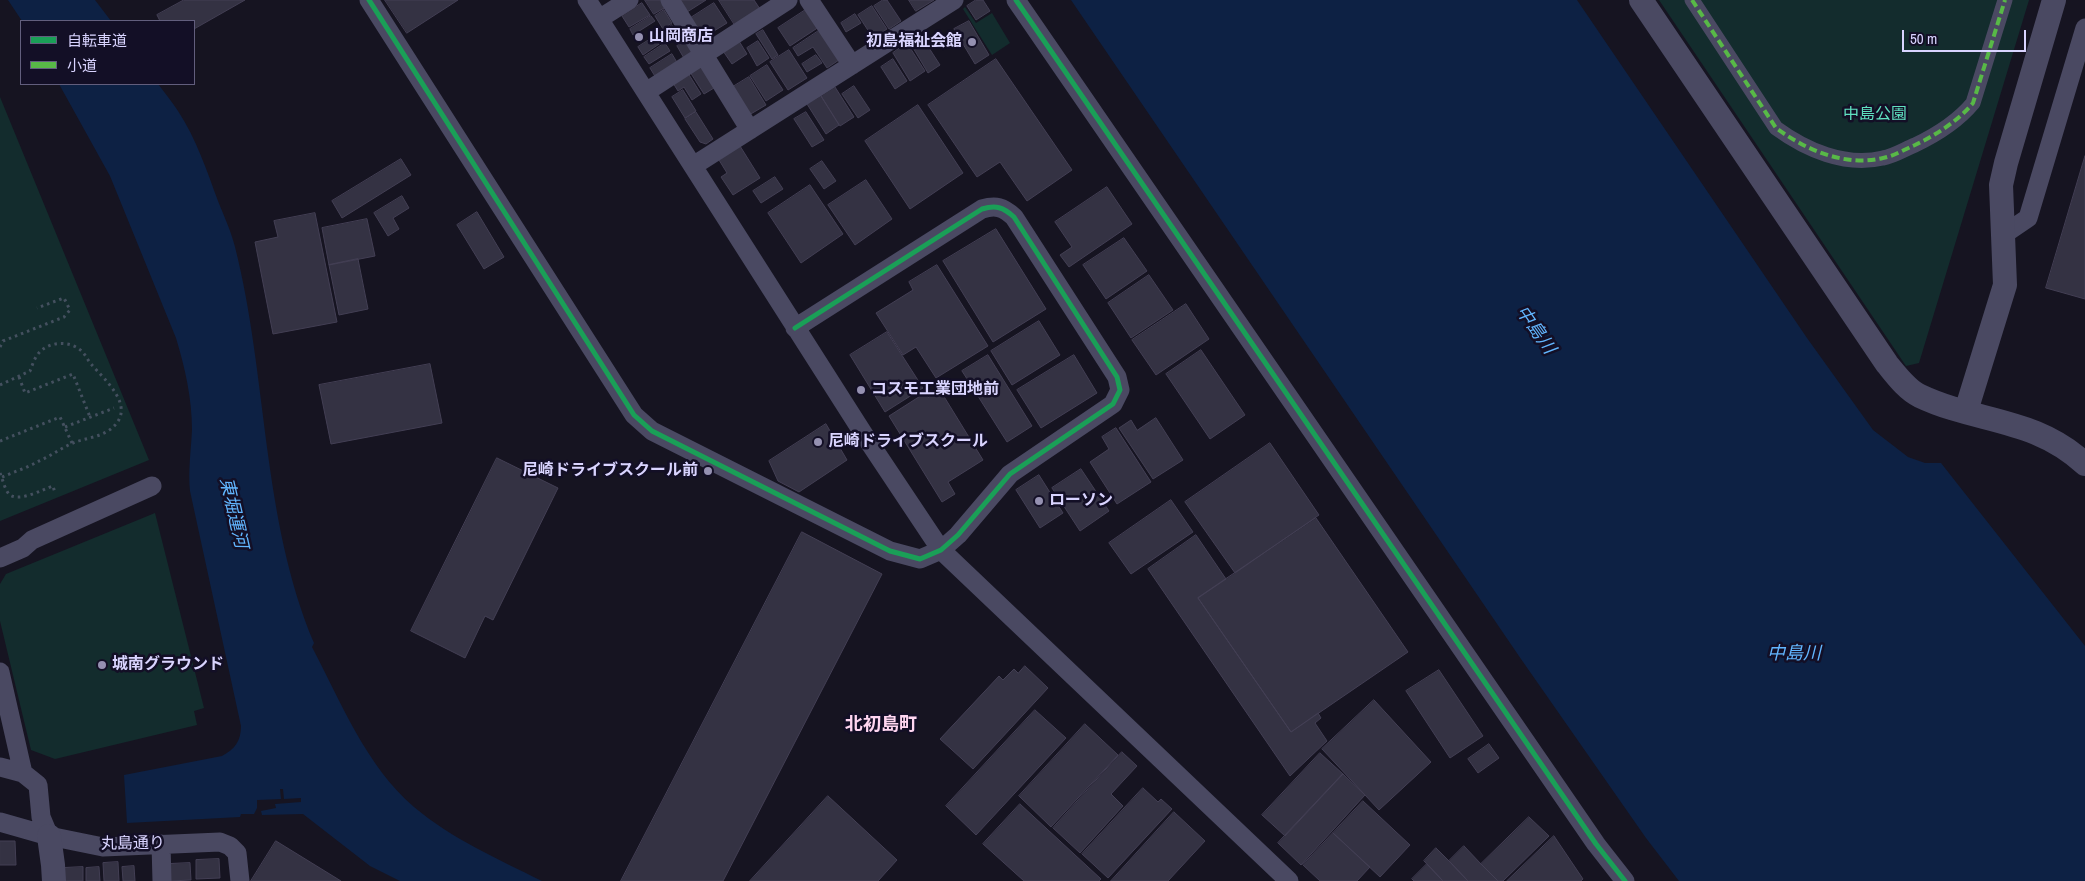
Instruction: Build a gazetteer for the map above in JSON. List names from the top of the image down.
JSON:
{
  "streets": {
    "street": ["丸島通り"]
  },
  "districts": ["北初島町"],
  "water": ["中島川", "東堀運河"],
  "parks": ["中島公園"],
  "places": [
    "山岡商店",
    "初島福祉会館",
    "コスモ工業団地前",
    "尼崎ドライブスクール",
    "尼崎ドライブスクール前",
    "ローソン",
    "城南グラウンド"
  ],
  "legend": ["自転車道", "小道"],
  "scale_bar": "50 m"
}
